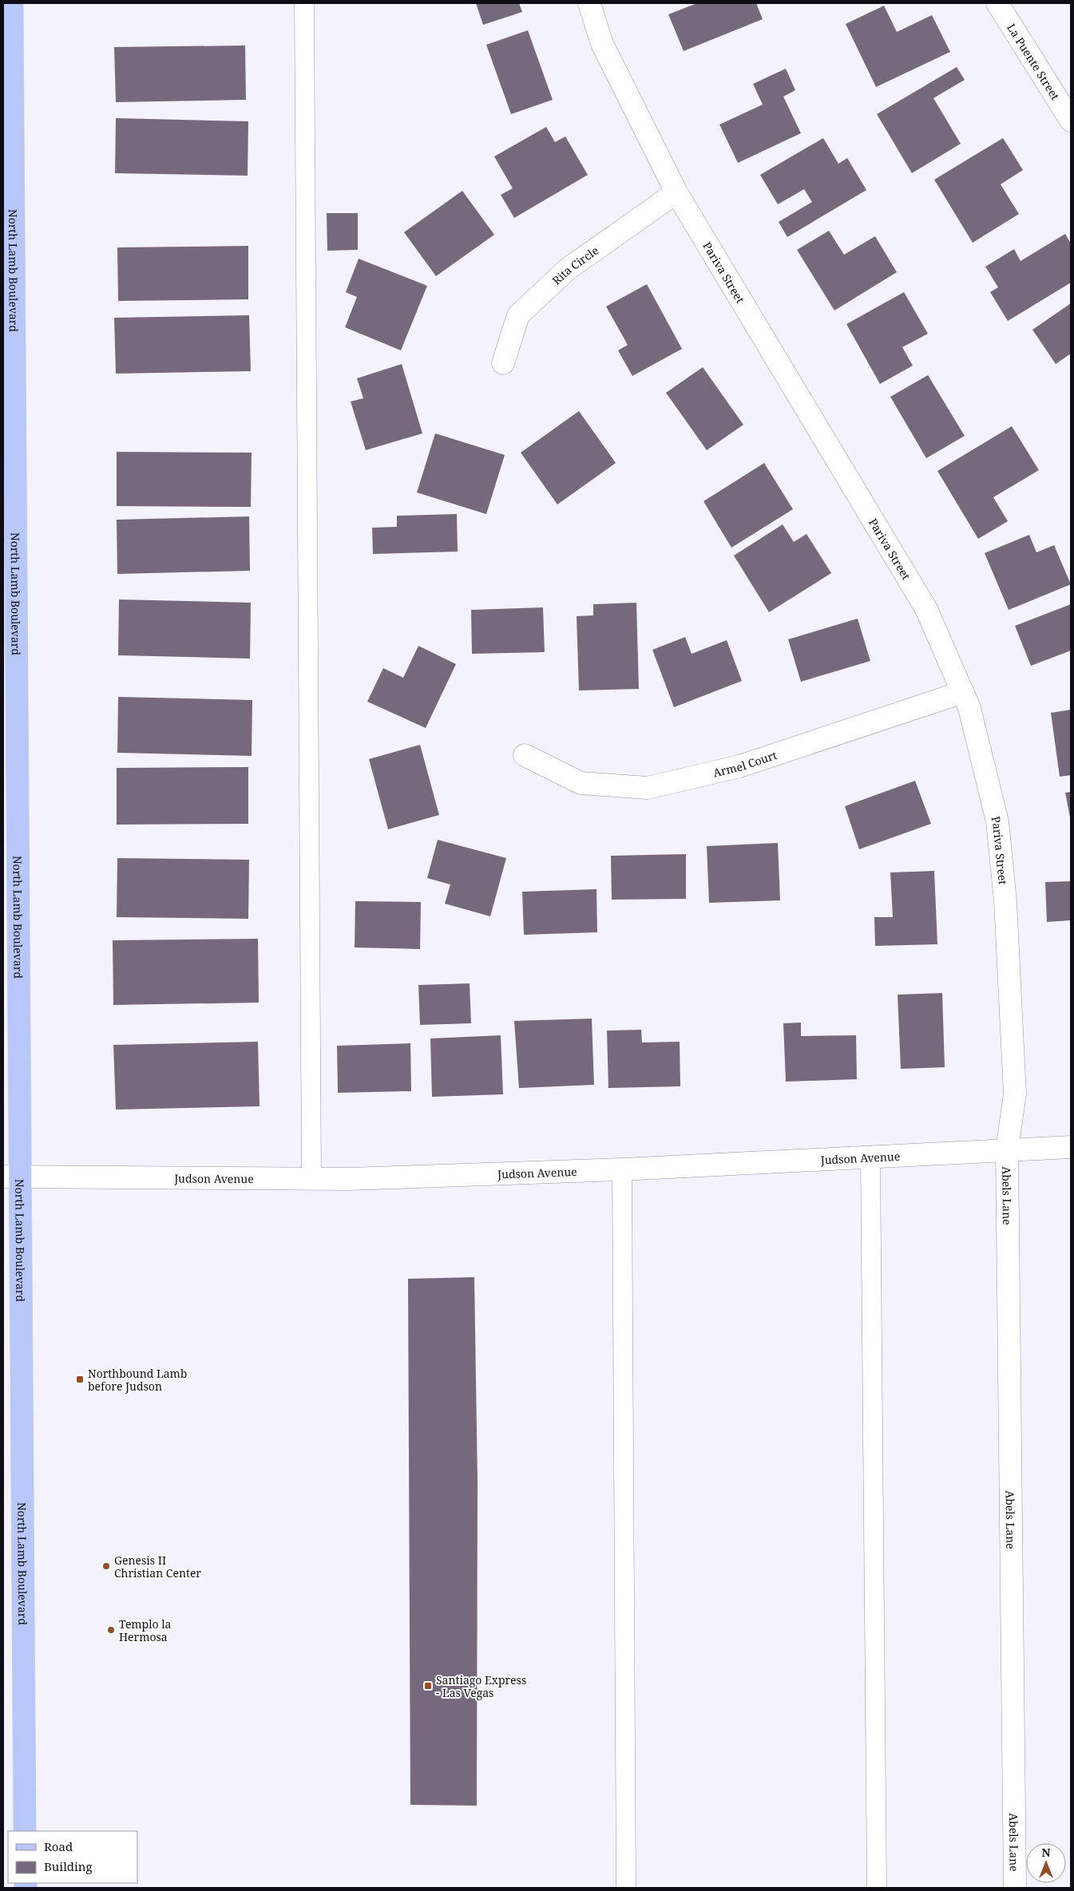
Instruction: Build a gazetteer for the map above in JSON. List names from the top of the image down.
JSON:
{
  "streets": {
    "main road": ["North Lamb Boulevard"],
    "street": [
      "La Puente Street",
      "Rita Circle",
      "Pariva Street",
      "Armel Court",
      "Judson Avenue",
      "Abels Lane"
    ]
  },
  "crossings": [
    ["Rita Circle", "Pariva Street"],
    ["North Lamb Boulevard", "Judson Avenue"],
    ["Pariva Street", "Armel Court"],
    ["Pariva Street", "Judson Avenue"],
    ["Pariva Street", "Abels Lane"],
    ["Judson Avenue", "Abels Lane"]
  ],
  "places": {
    "transit": ["Northbound Lamb before Judson", "Santiago Express - Las Vegas"],
    "other": ["Genesis II Christian Center", "Templo la Hermosa"]
  },
  "legend": ["Road", "Building"],
  "north": "top"
}
